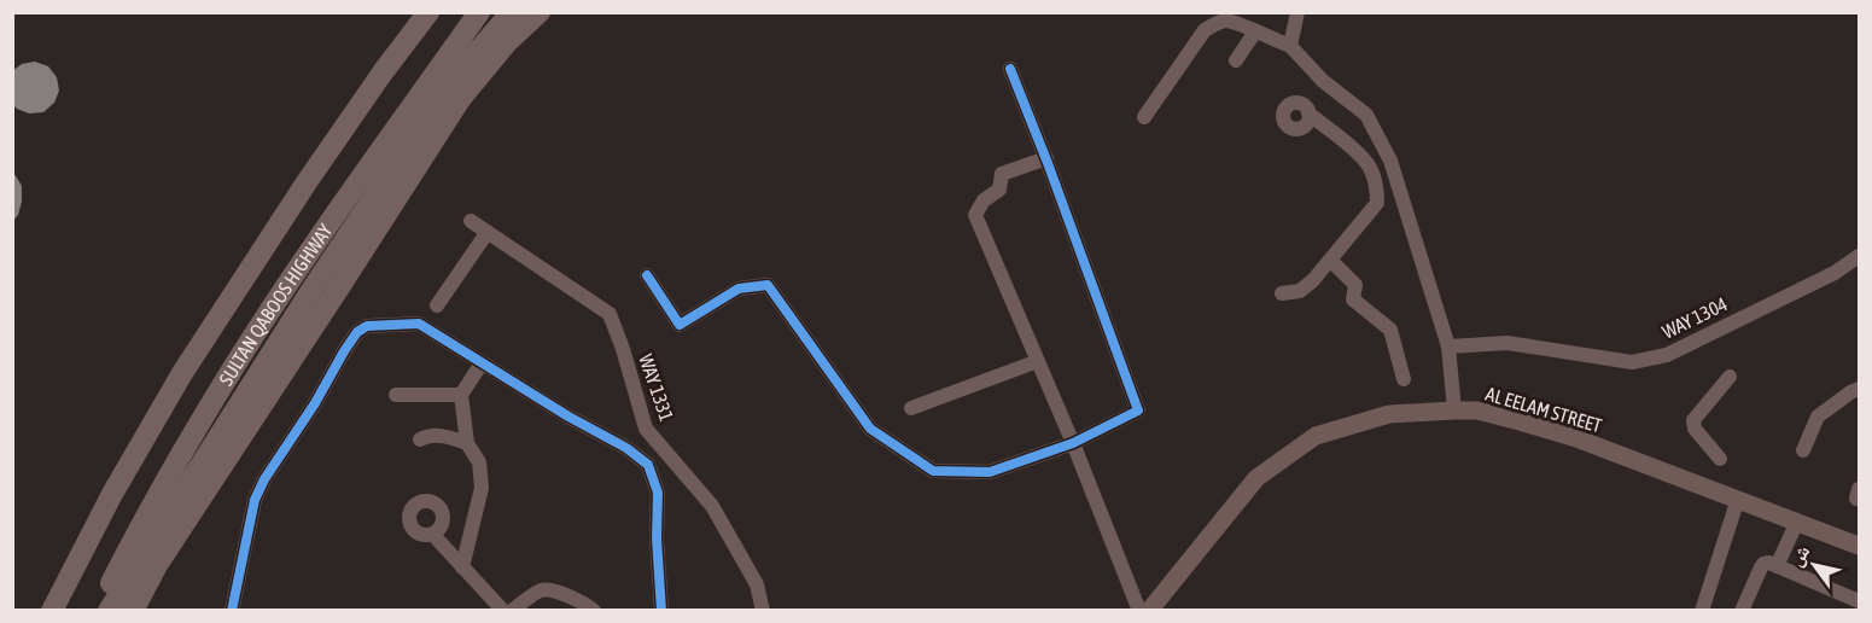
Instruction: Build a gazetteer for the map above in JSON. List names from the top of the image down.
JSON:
{
  "streets": {
    "highway": ["SULTAN QABOOS HIGHWAY"],
    "main road": ["AL EELAM STREET"],
    "street": ["WAY 1304", "WAY 1331"]
  },
  "north": "top left"
}
